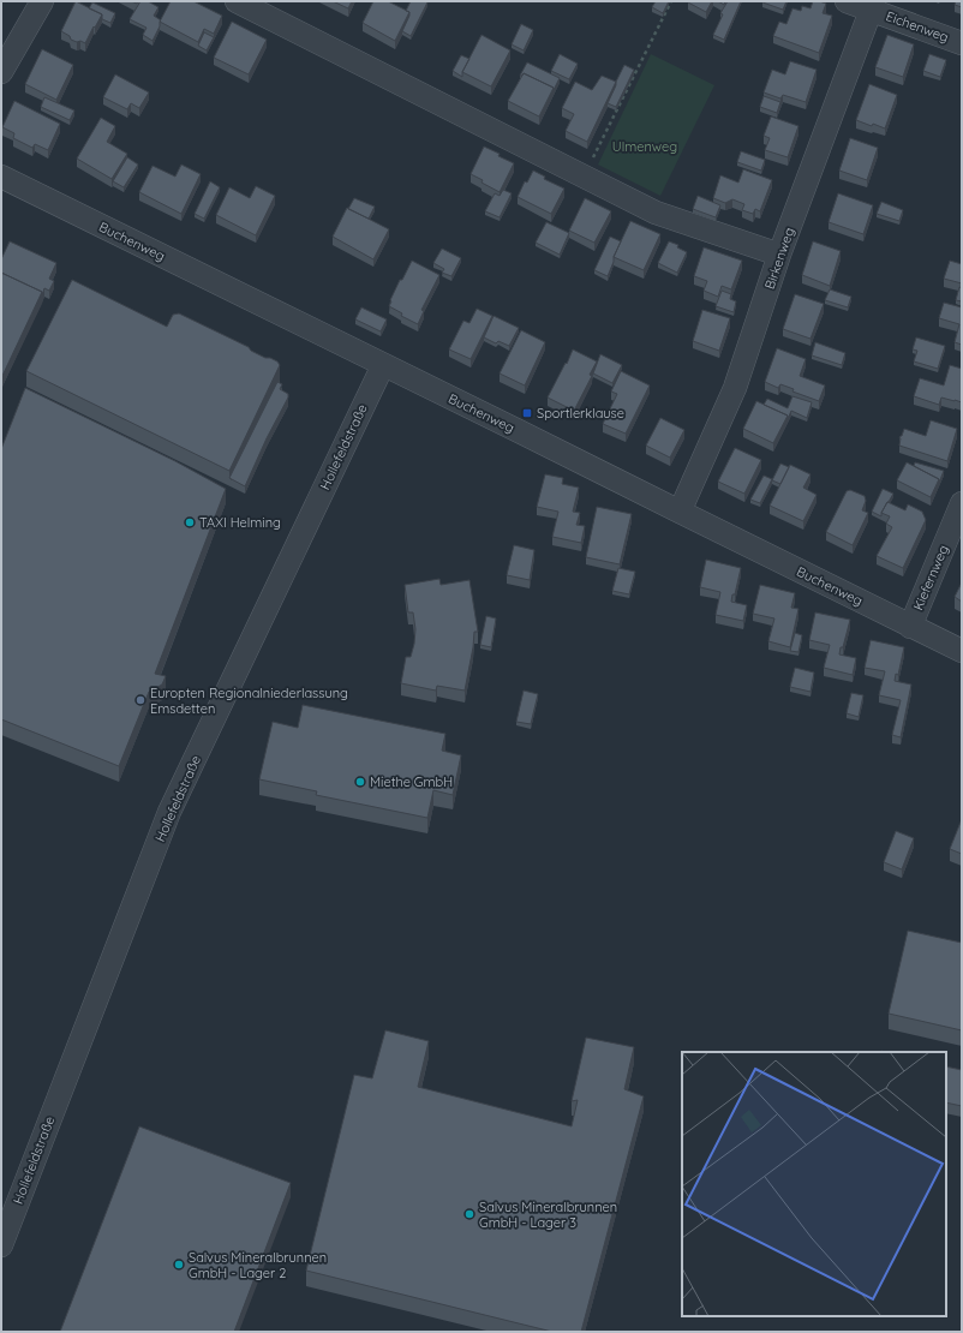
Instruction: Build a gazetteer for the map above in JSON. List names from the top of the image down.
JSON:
{
  "streets": {
    "street": [
      "Eichenweg",
      "Buchenweg",
      "Birkenweg",
      "Hollefeldstraße",
      "Kiefernweg"
    ]
  },
  "crossings": [
    ["Eichenweg", "Birkenweg"],
    ["Buchenweg", "Birkenweg"],
    ["Buchenweg", "Hollefeldstraße"],
    ["Buchenweg", "Kiefernweg"]
  ],
  "parks": ["Ulmenweg"],
  "places": {
    "transit": ["Sportlerklause"],
    "other": [
      "TAXI Helming",
      "Europten Regionalniederlassung Emsdetten",
      "Miethe GmbH",
      "Salvus Mineralbrunnen GmbH - Lager 3",
      "Salvus Mineralbrunnen GmbH - Lager 2"
    ]
  }
}
